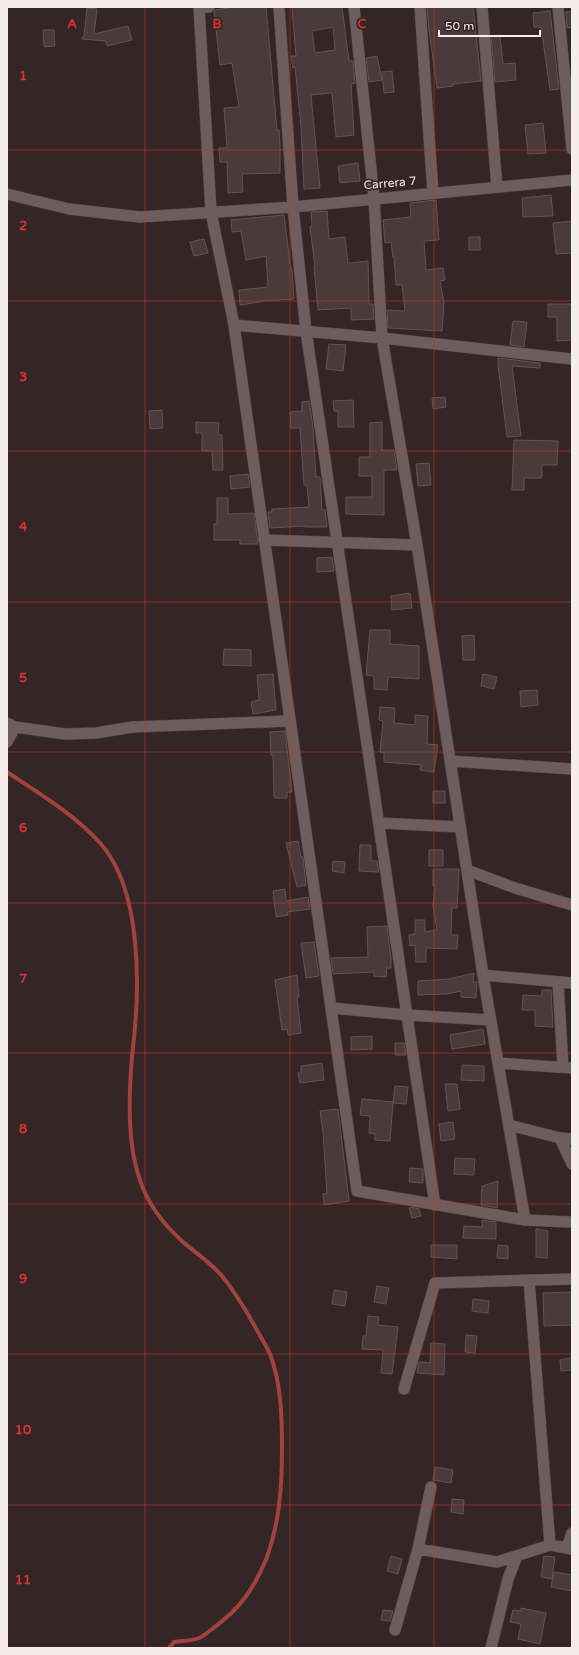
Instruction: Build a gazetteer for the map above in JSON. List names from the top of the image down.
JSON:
{
  "streets": {
    "street": ["Carrera 7"]
  },
  "scale_bar": "50 m",
  "grid": {
    "columns": ["A", "B", "C"],
    "rows": [
      "1",
      "2",
      "3",
      "4",
      "5",
      "6",
      "7",
      "8",
      "9",
      "10",
      "11"
    ]
  }
}
